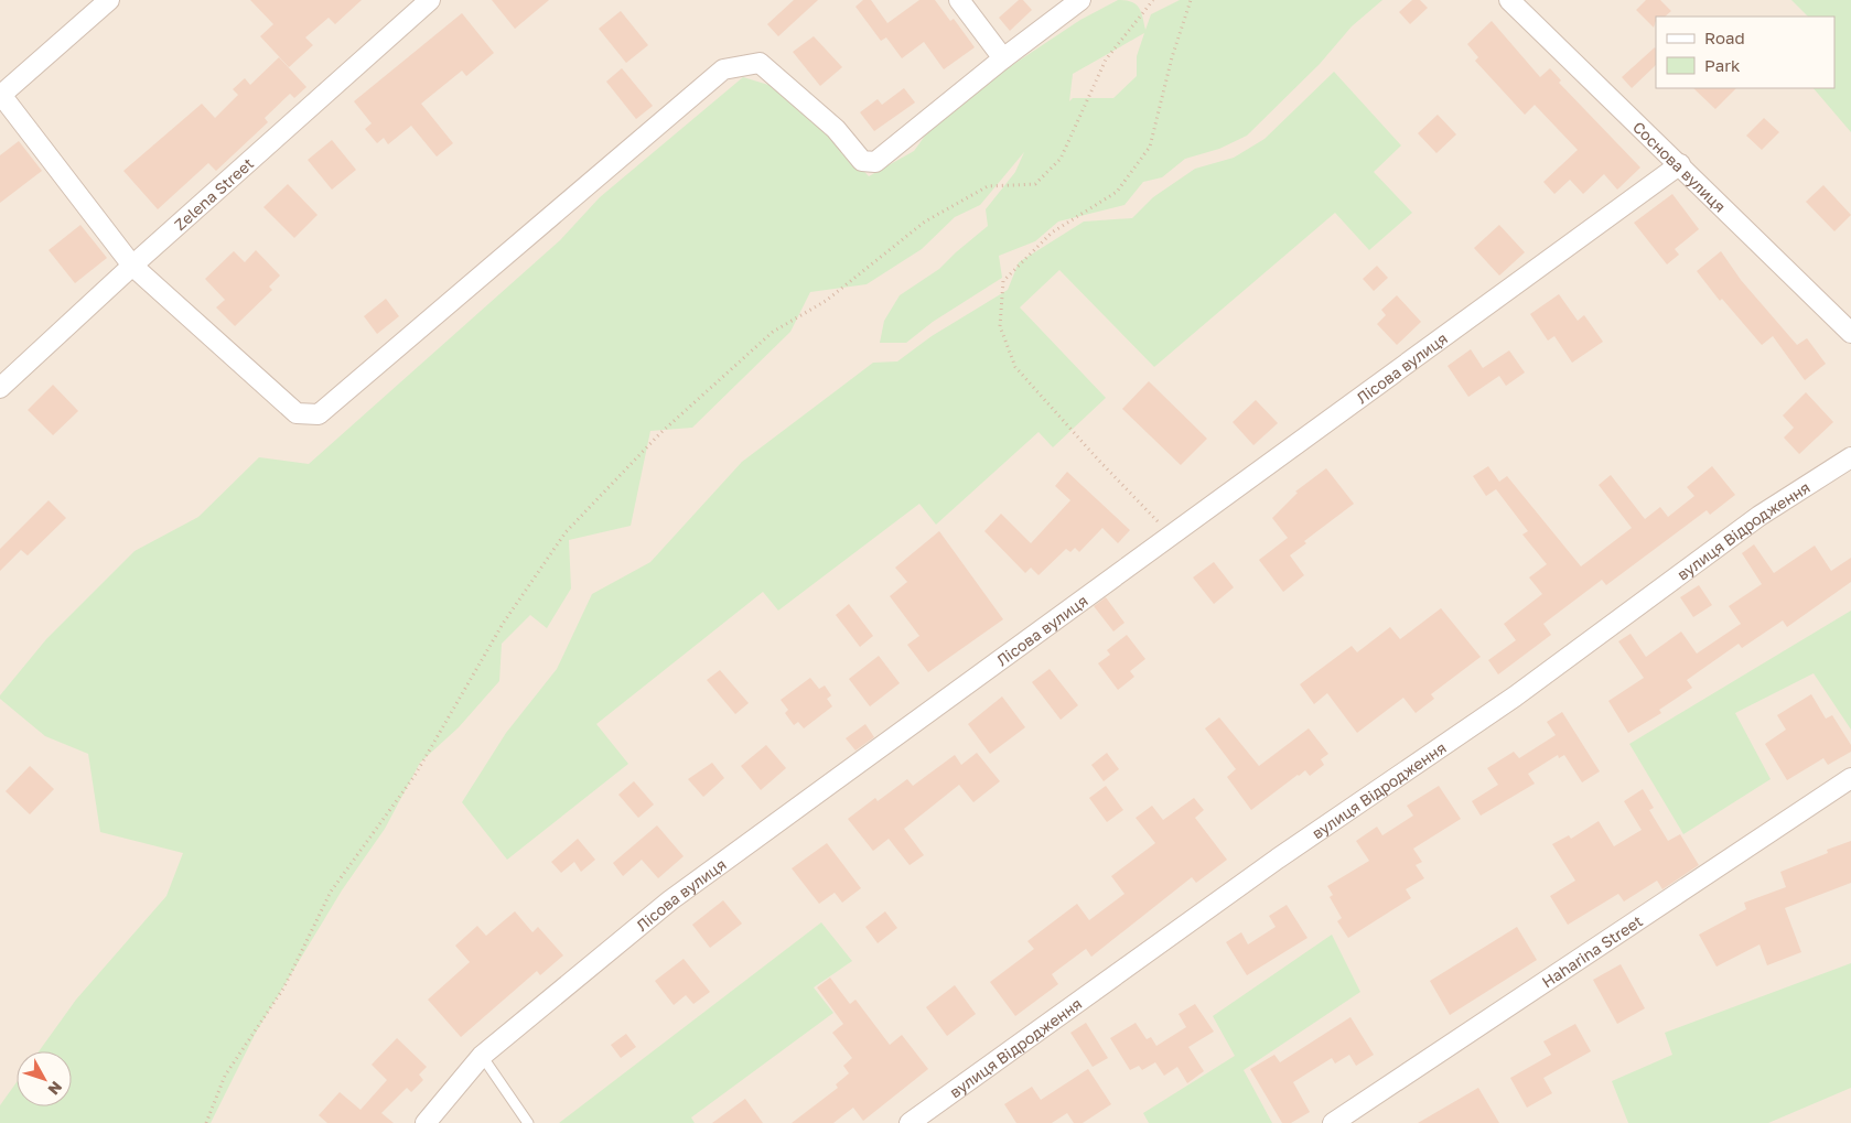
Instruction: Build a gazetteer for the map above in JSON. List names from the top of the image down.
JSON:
{
  "streets": {
    "street": [
      "Соснова вулиця",
      "Zelena Street",
      "Лісова вулиця",
      "вулиця Відродження",
      "Haharina Street"
    ]
  },
  "crossings": [
    ["Соснова вулиця", "Лісова вулиця"]
  ],
  "legend": ["Road", "Park"],
  "north": "bottom right"
}
